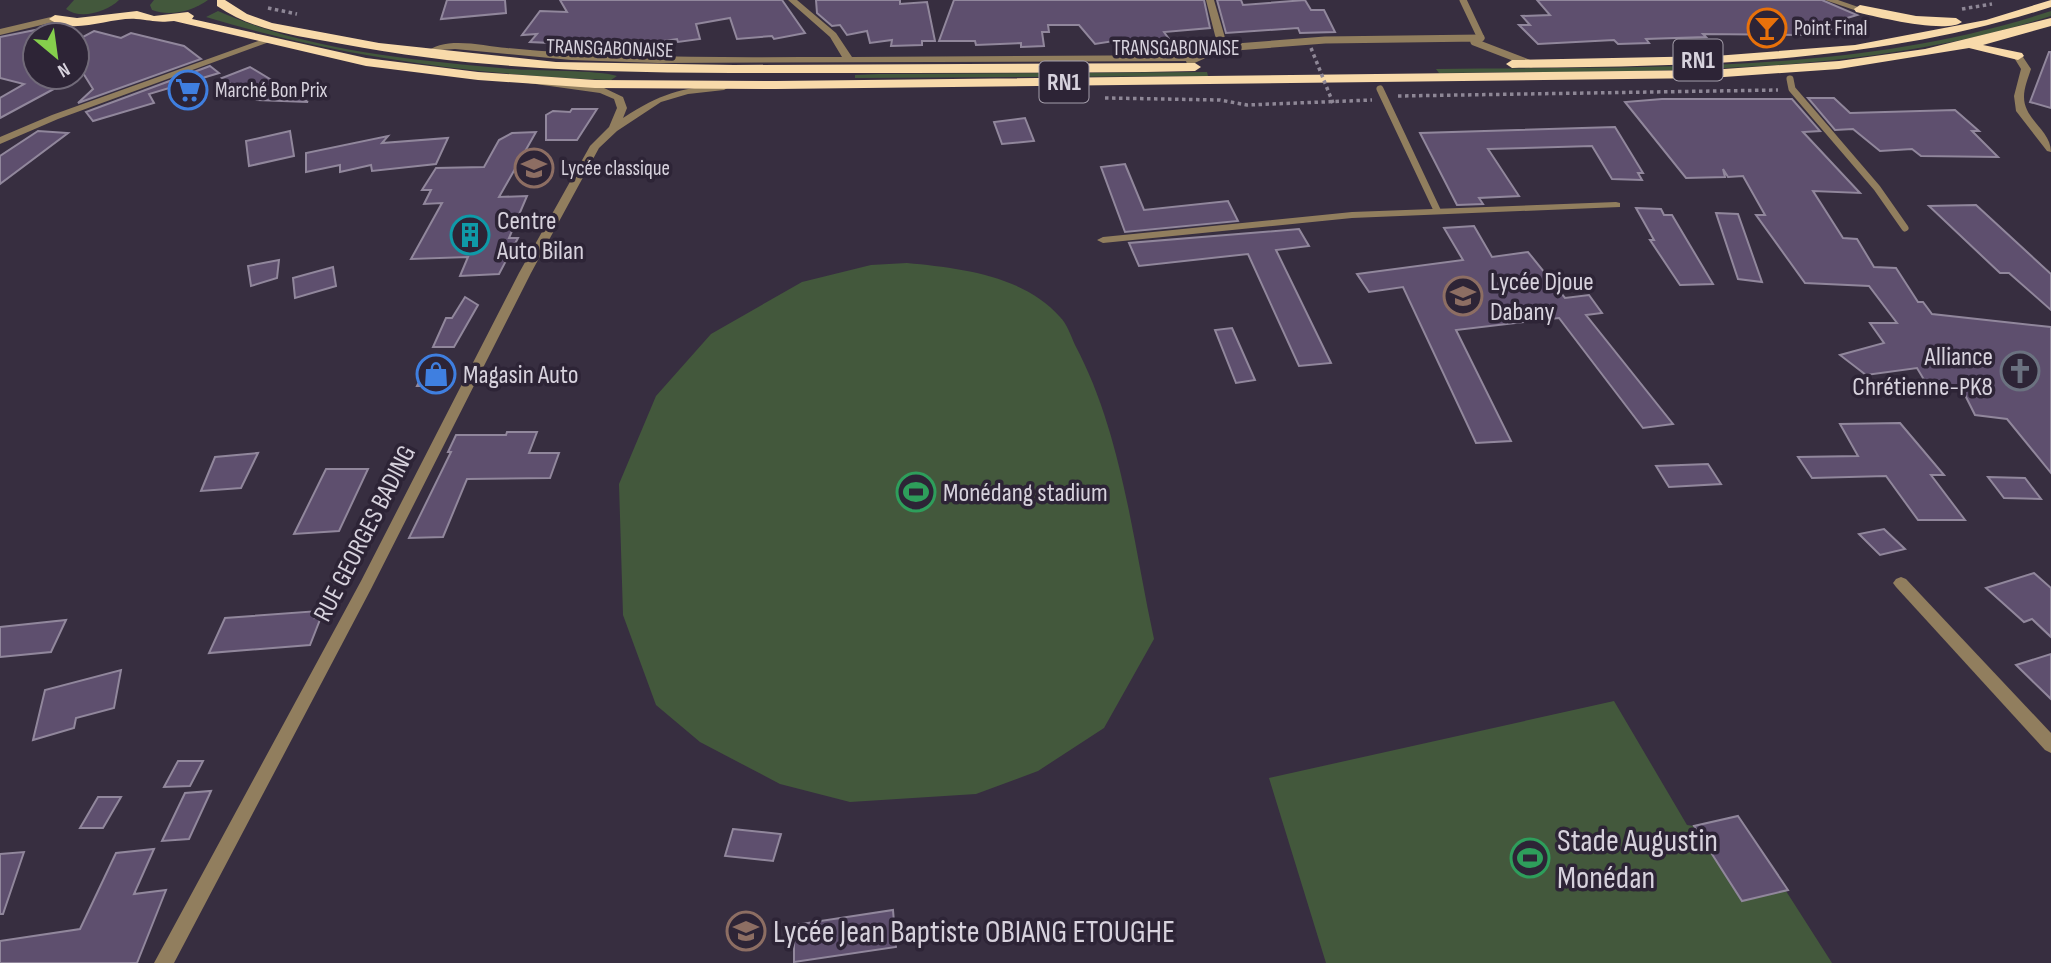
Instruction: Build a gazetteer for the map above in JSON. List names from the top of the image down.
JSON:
{
  "streets": {
    "highway": ["TRANSGABONAISE", "RN1"],
    "street": ["RUE GEORGES BADING"]
  },
  "crossings": [
    ["TRANSGABONAISE", "RN1"],
    ["TRANSGABONAISE", "RUE GEORGES BADING"]
  ],
  "places": {
    "bar": ["Point Final"],
    "supermarket": ["Marché Bon Prix"],
    "school or university": ["Lycée classique", "Lycée Djoue Dabany", "Lycée Jean Baptiste OBIANG ETOUGHE"],
    "building": ["Centre Auto Bilan"],
    "church": ["Alliance Chrétienne-PK8"],
    "shop": ["Magasin Auto"],
    "sports": ["Monédang stadium", "Stade Augustin Monédan"]
  },
  "north": "bottom right"
}
